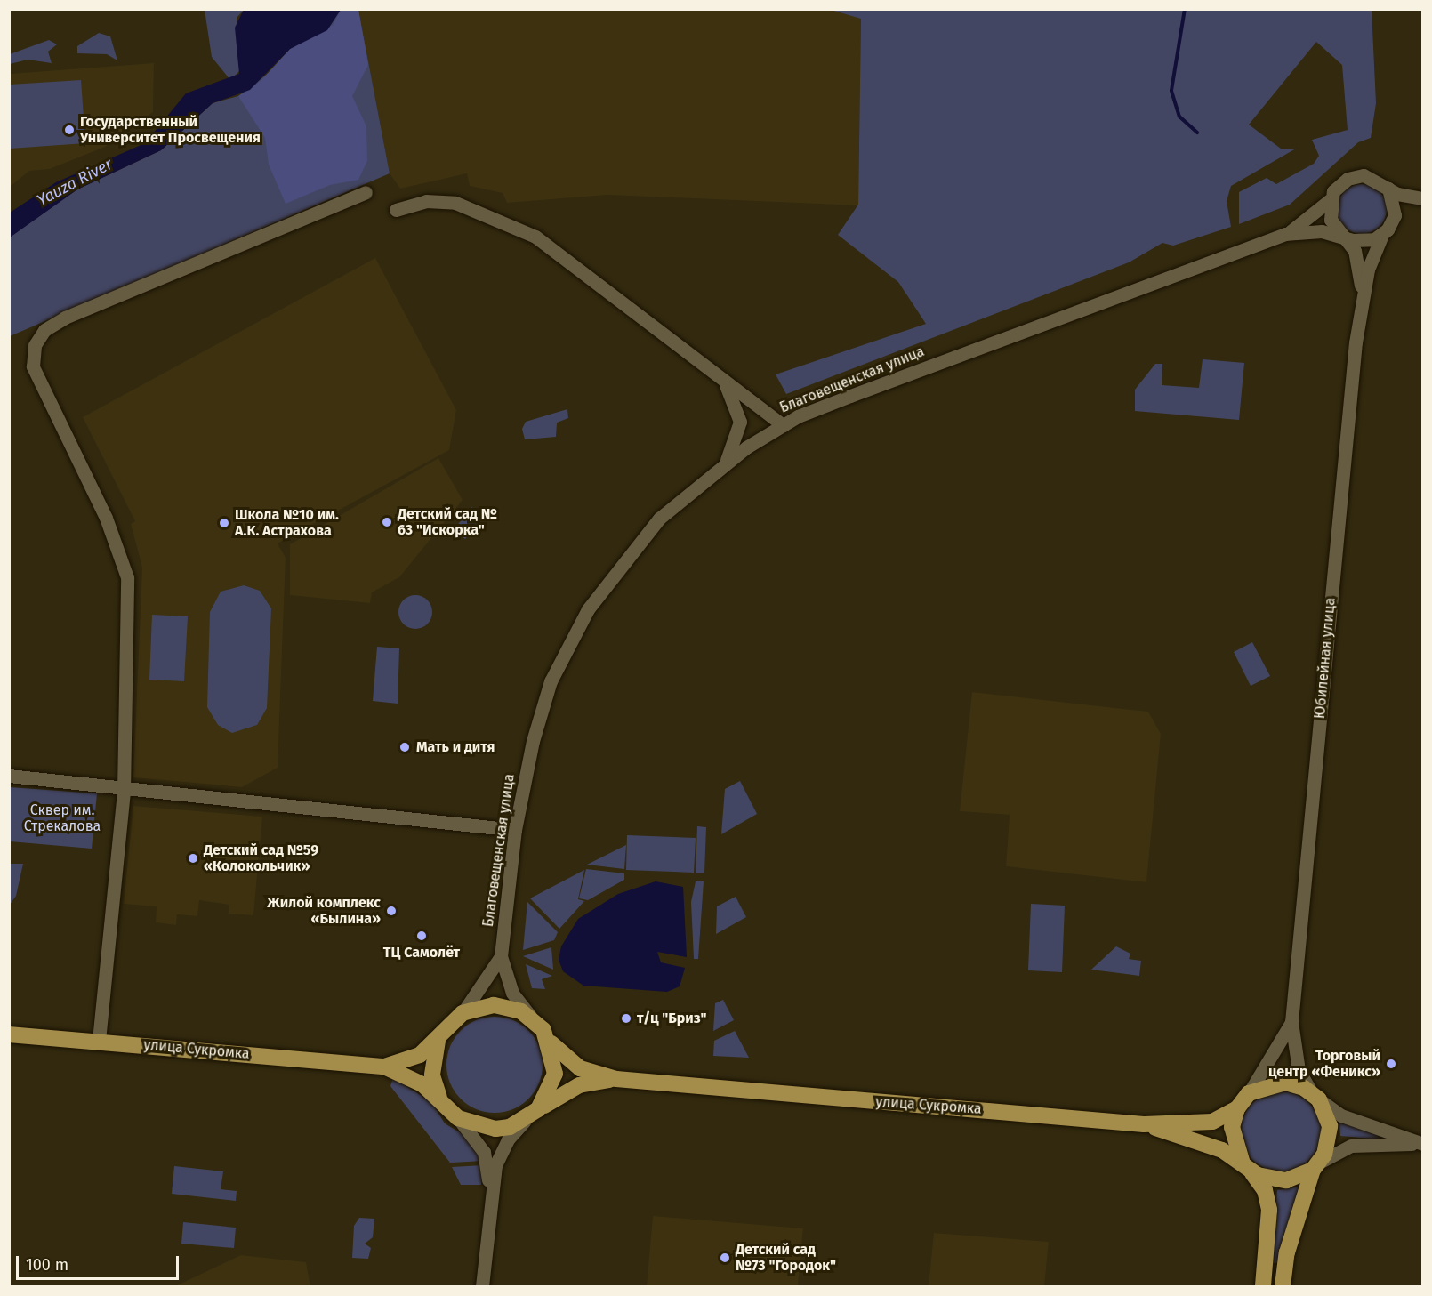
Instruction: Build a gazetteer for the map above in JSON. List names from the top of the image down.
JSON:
{
  "streets": {
    "main road": ["улица Сукромка"],
    "street": ["Благовещенская улица", "Юбилейная улица"]
  },
  "crossings": [
    ["Юбилейная улица", "улица Сукромка"]
  ],
  "water": ["Yauza River"],
  "parks": ["Сквер им. Стрекалова"],
  "places": [
    "Государственный Университет Просвещения",
    "Детский сад № 63 \"Искорка\"",
    "Школа №10 им. А.К. Астрахова",
    "Мать и дитя",
    "Детский сад №59 «Колокольчик»",
    "Жилой комплекс «Былина»",
    "ТЦ Самолёт",
    "т/ц \"Бриз\"",
    "Торговый центр «Феникс»",
    "Детский сад №73 \"Городок\""
  ],
  "scale_bar": "100 m"
}
